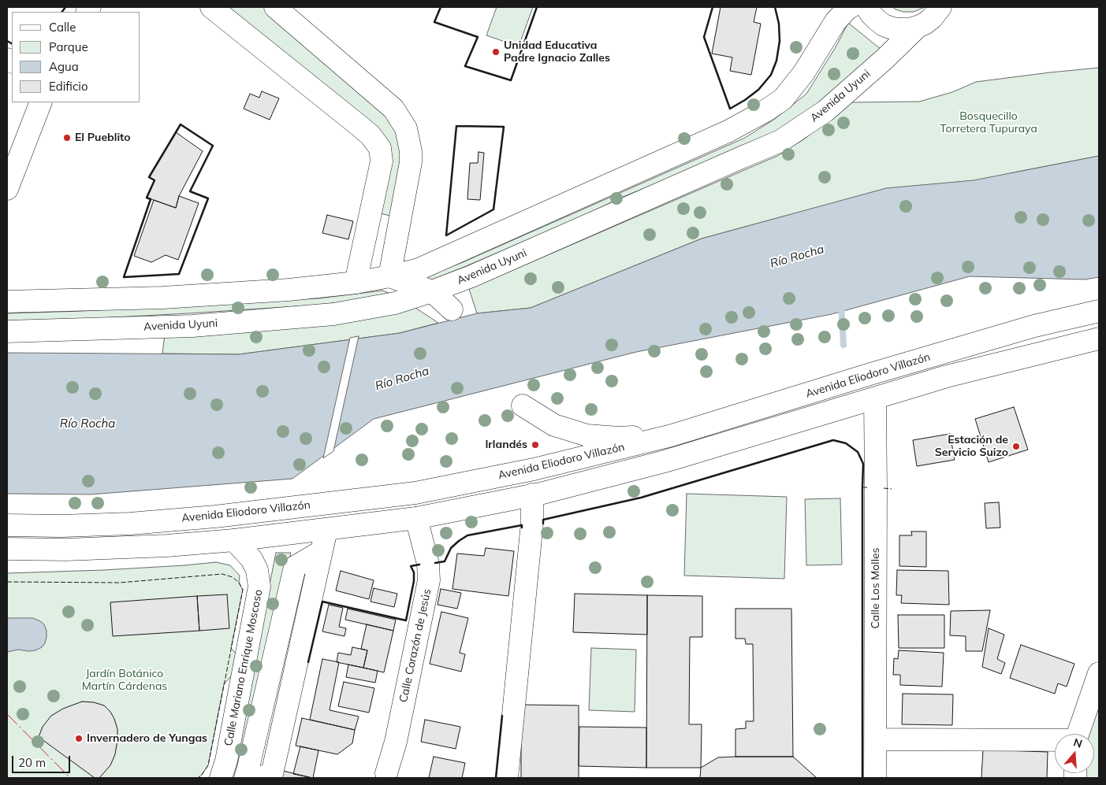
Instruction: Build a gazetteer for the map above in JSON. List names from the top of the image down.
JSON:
{
  "streets": {
    "main road": [
      "Avenida Uyuni",
      "Avenida Eliodoro Villazón",
      "Calle Los Molles",
      "Calle Corazón de Jesús",
      "Calle Mariano Enrique Moscoso"
    ]
  },
  "water": ["Río Rocha"],
  "parks": ["Bosquecillo Torretera Tupuraya", "Jardín Botánico Martín Cárdenas"],
  "places": [
    "Unidad Educativa Padre Ignacio Zalles",
    "El Pueblito",
    "Irlandés",
    "Estación de Servicio Suizo",
    "Invernadero de Yungas"
  ],
  "legend": [
    "Calle",
    "Parque",
    "Agua",
    "Edificio"
  ],
  "scale_bar": "20 m",
  "north": "top"
}
